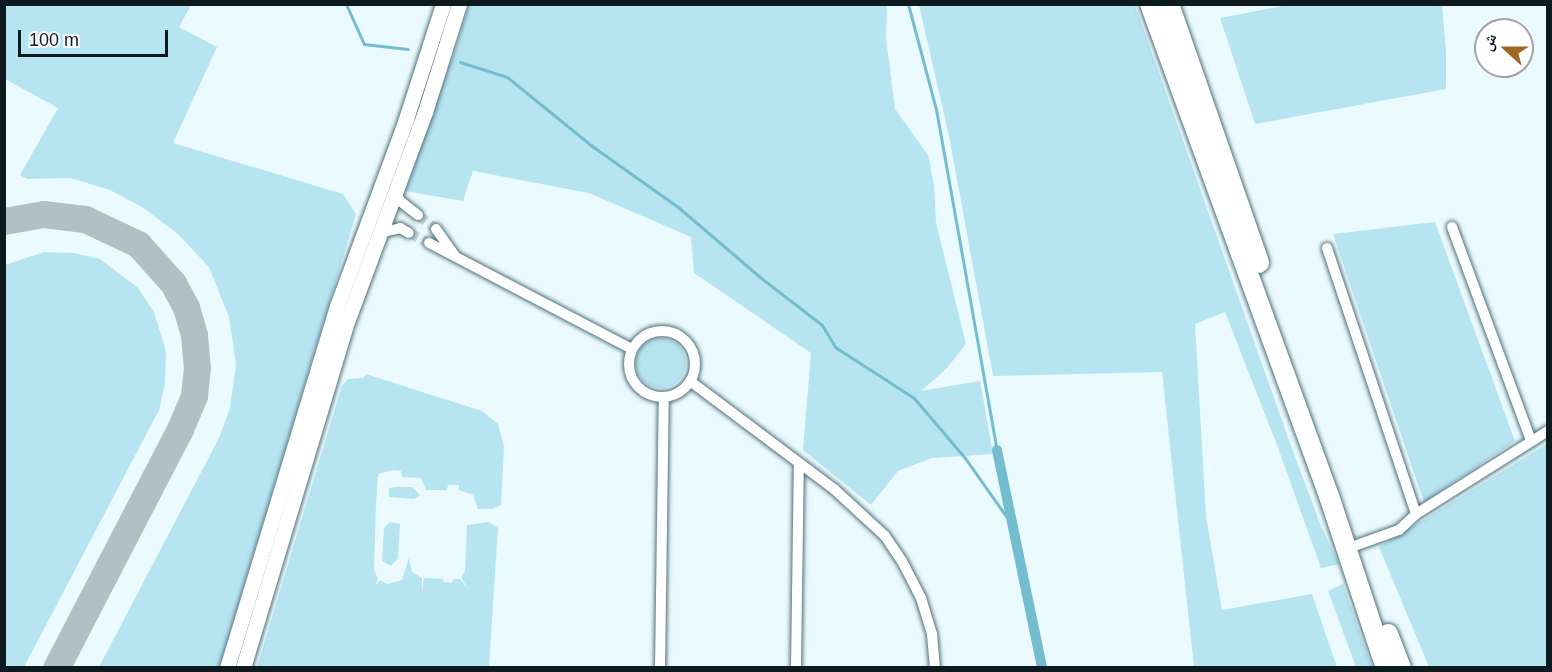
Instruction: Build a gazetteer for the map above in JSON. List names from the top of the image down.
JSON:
{
  "scale_bar": "100 m",
  "north": "left"
}
